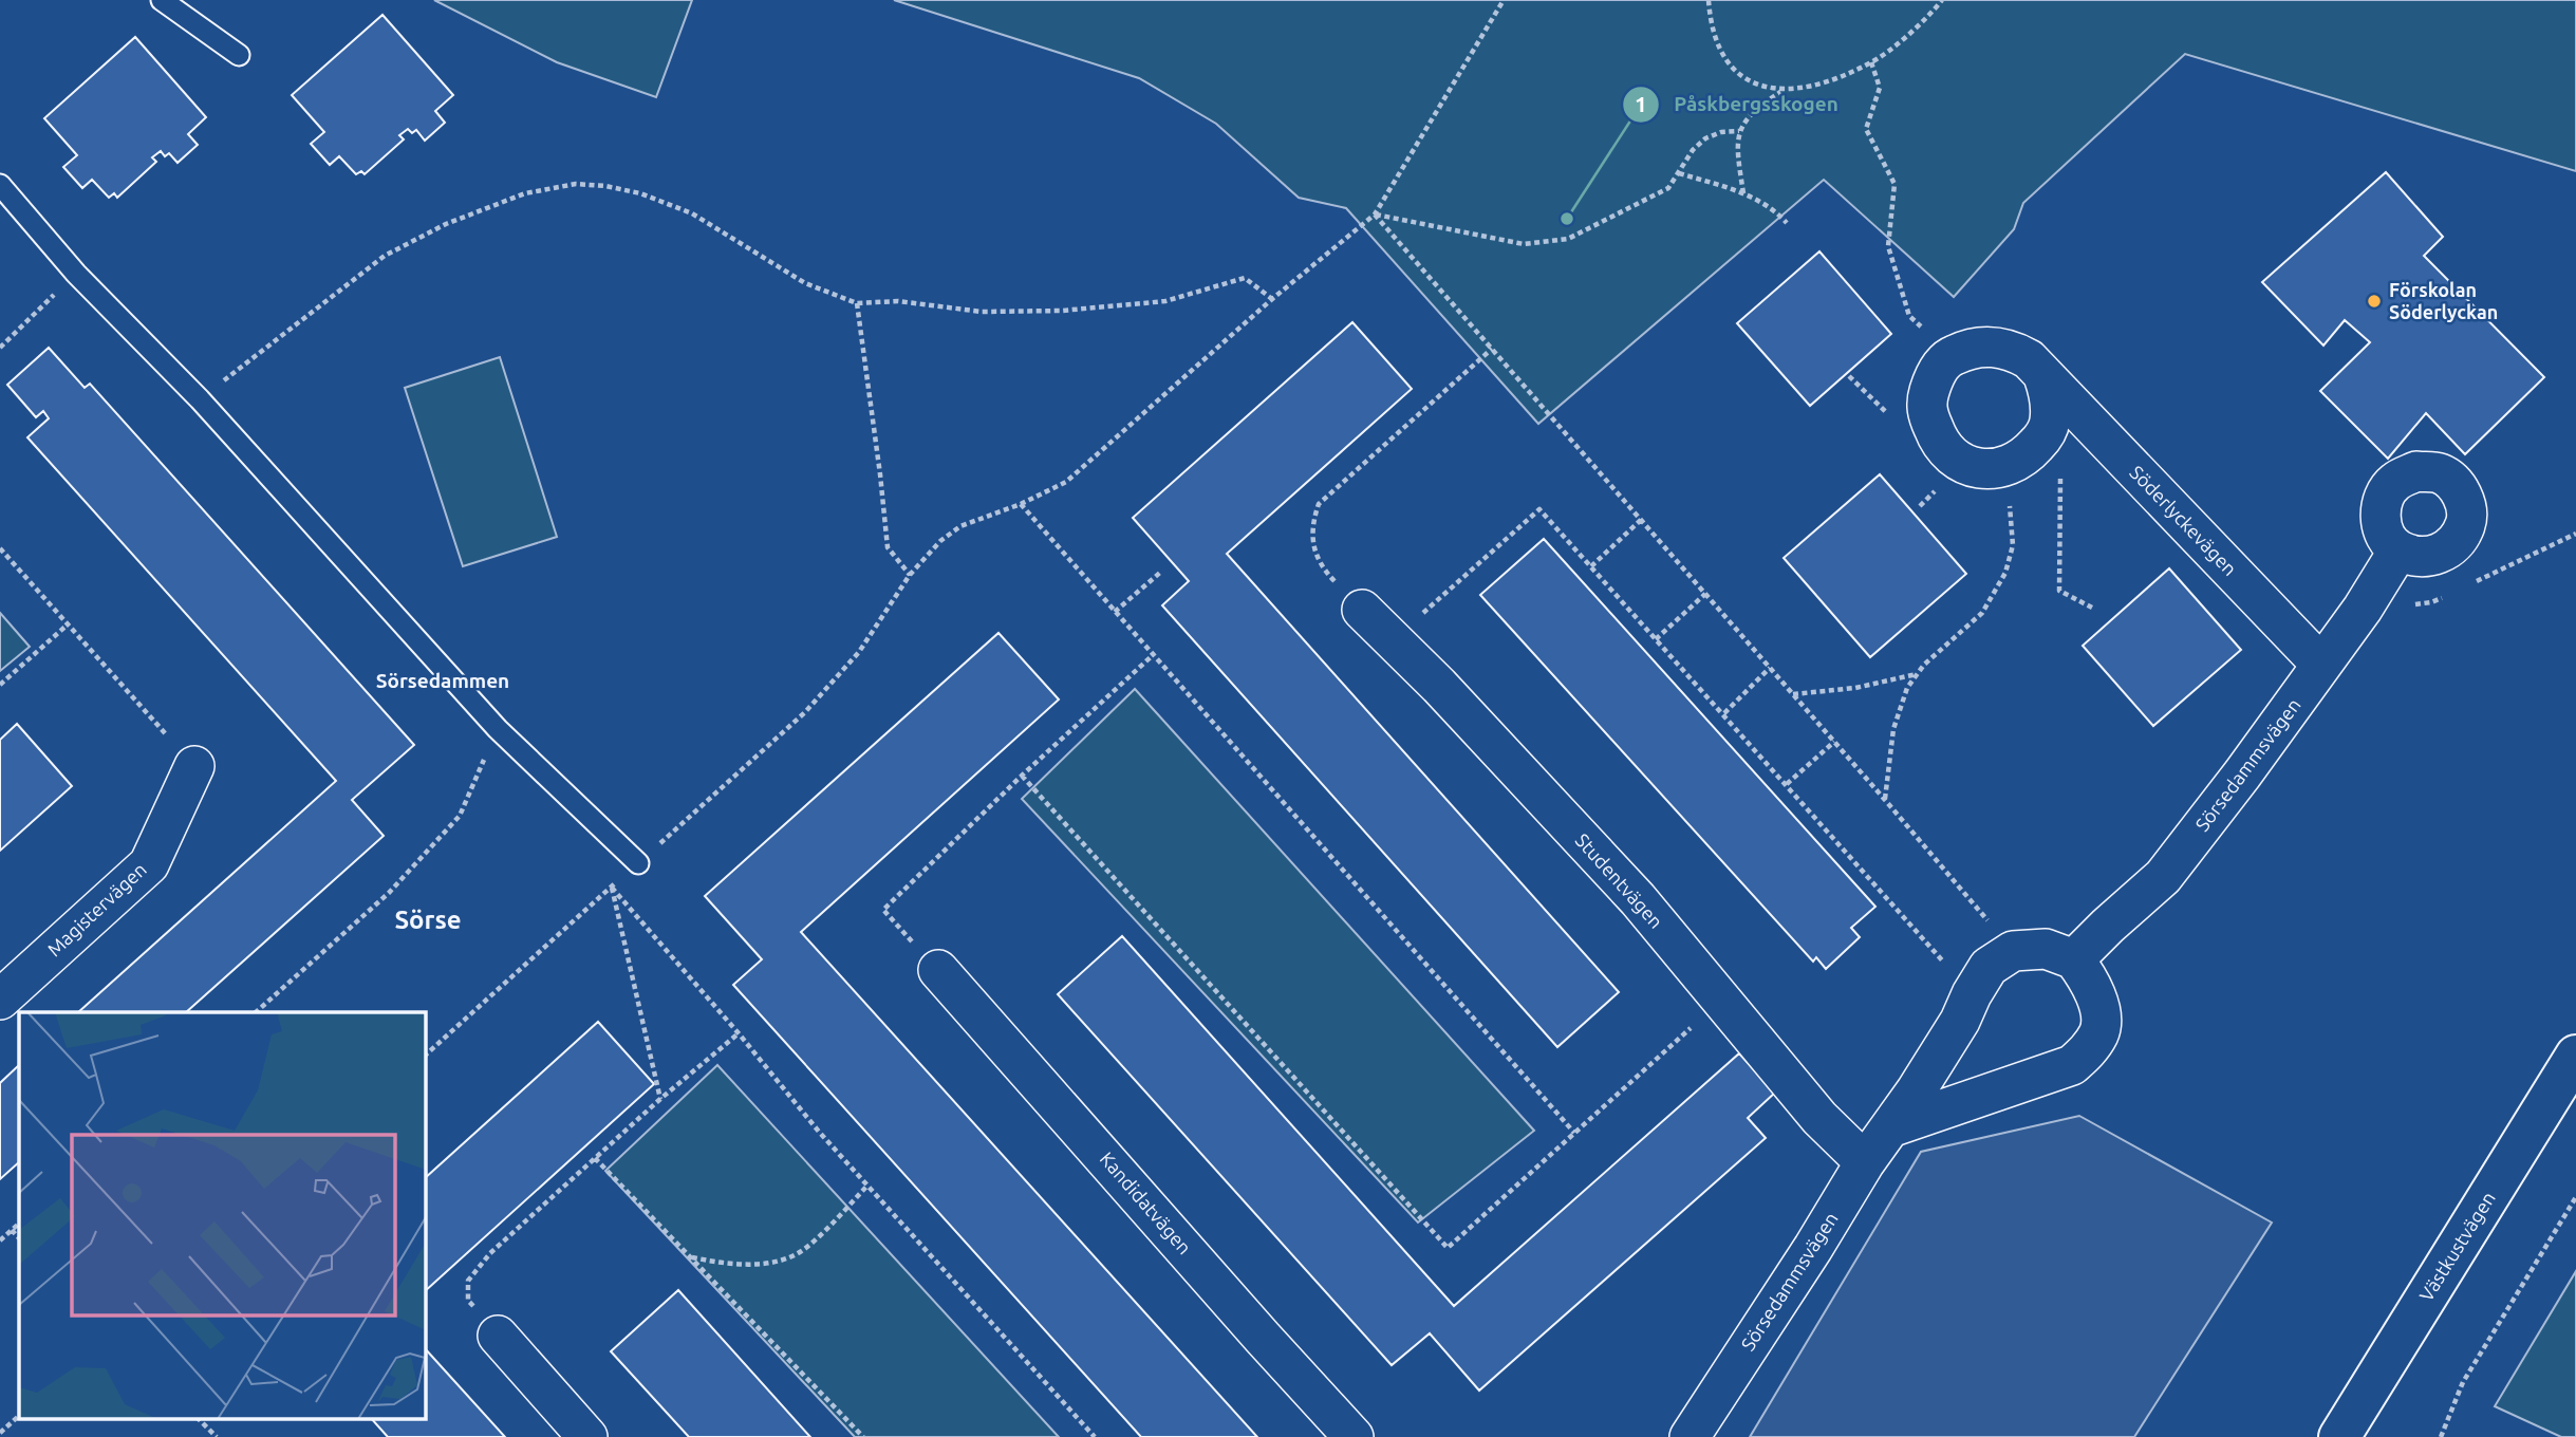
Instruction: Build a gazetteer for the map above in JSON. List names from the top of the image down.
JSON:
{
  "streets": {
    "street": [
      "Söderlyckevägen",
      "Sörsedammsvägen",
      "Studentvägen",
      "Magistervägen",
      "Kandidatvägen",
      "Västkustvägen"
    ]
  },
  "crossings": [
    ["Söderlyckevägen", "Sörsedammsvägen"],
    ["Sörsedammsvägen", "Studentvägen"]
  ],
  "districts": ["Sörsedammen", "Sörse"],
  "places": ["Påskbergsskogen", "Förskolan Söderlyckan"]
}
